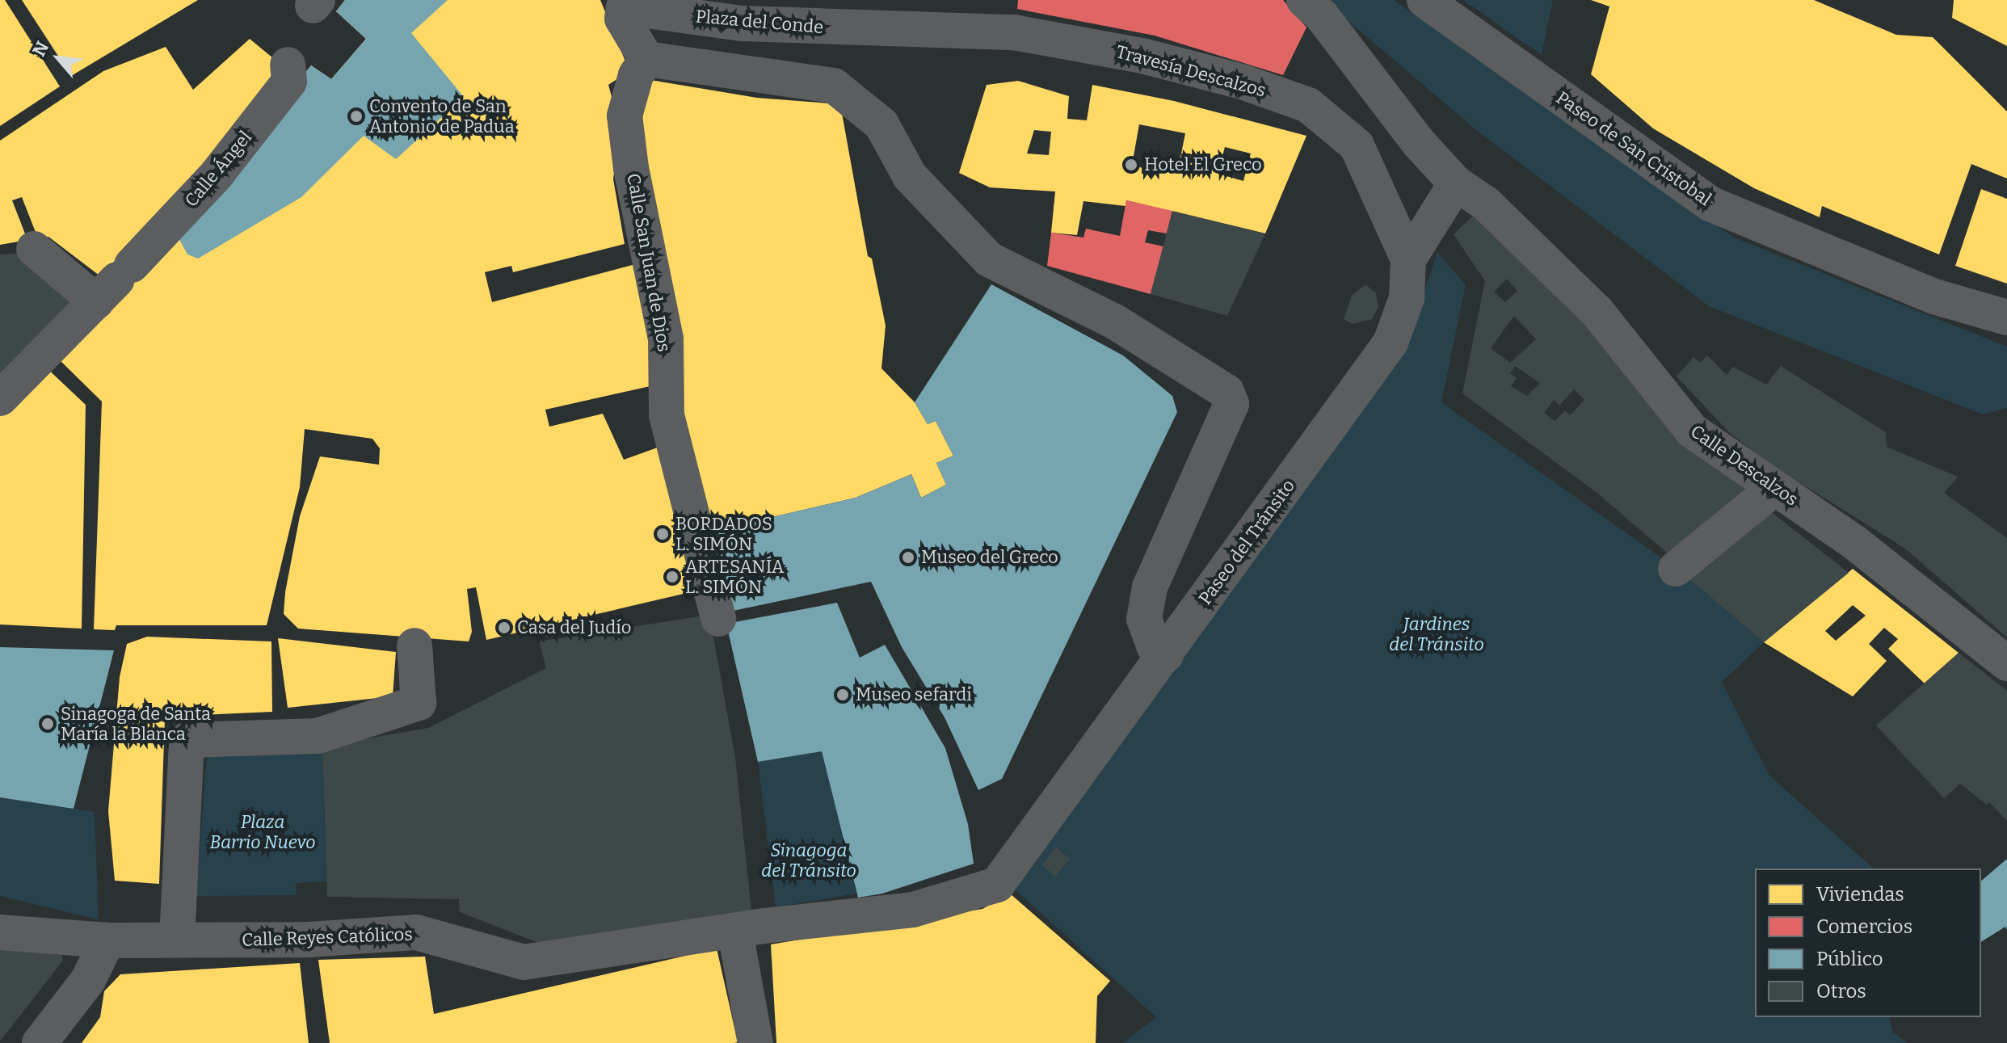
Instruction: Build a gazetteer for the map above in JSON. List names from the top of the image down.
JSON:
{
  "streets": {
    "street": [
      "Plaza del Conde",
      "Travesía Descalzos",
      "Paseo de San Cristobal",
      "Calle Ángel",
      "Calle San Juan de Dios",
      "Calle Descalzos",
      "Paseo del Tránsito",
      "Calle Reyes Católicos"
    ]
  },
  "crossings": [
    ["Plaza del Conde", "Travesía Descalzos"],
    ["Plaza del Conde", "Calle San Juan de Dios"],
    ["Travesía Descalzos", "Paseo del Tránsito"],
    ["Calle Descalzos", "Paseo del Tránsito"],
    ["Paseo del Tránsito", "Calle Reyes Católicos"]
  ],
  "parks": ["Jardines del Tránsito", "Plaza Barrio Nuevo", "Sinagoga del Tránsito"],
  "places": [
    "Convento de San Antonio de Padua",
    "Hotel El Greco",
    "BORDADOS L. SIMÓN",
    "Museo del Greco",
    "ARTESANÍA L. SIMÓN",
    "Casa del Judío",
    "Museo sefardi",
    "Sinagoga de Santa María la Blanca"
  ],
  "legend": [
    "Viviendas",
    "Comercios",
    "Público",
    "Otros"
  ],
  "north": "top left"
}
